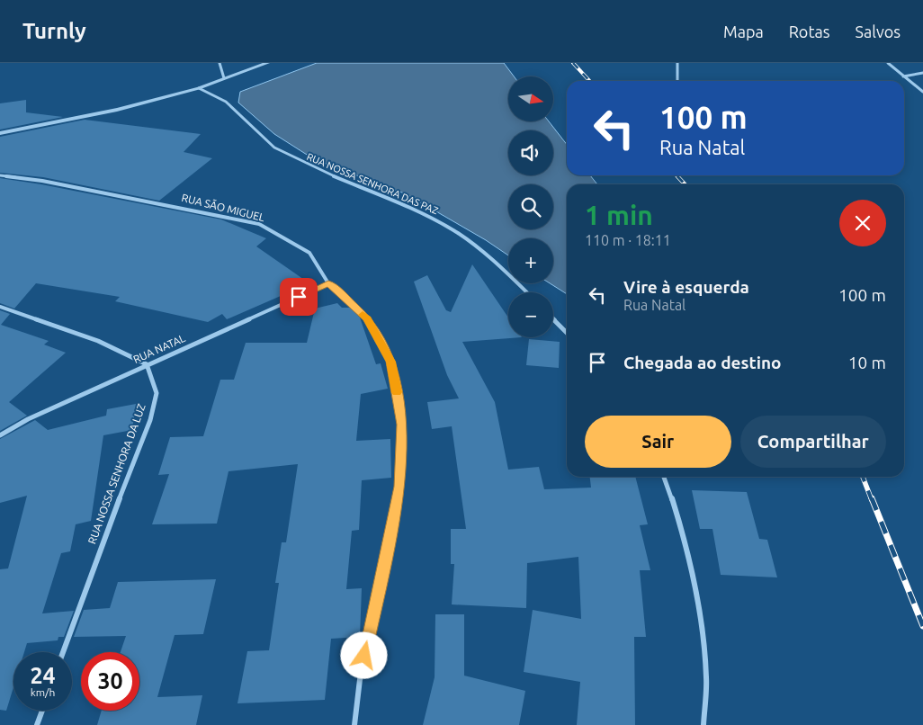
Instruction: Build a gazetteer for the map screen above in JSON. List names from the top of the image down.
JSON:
{
  "streets": {
    "street": [
      "RUA NOSSA SENHORA DAS PAZ",
      "RUA SÃO MIGUEL",
      "RUA NATAL",
      "RUA NOSSA SENHORA DA LUZ"
    ]
  },
  "crossings": [
    ["RUA SÃO MIGUEL", "RUA NATAL"],
    ["RUA NATAL", "RUA NOSSA SENHORA DA LUZ"]
  ],
  "north": "right",
  "page": {
    "header": "Turnly",
    "nav": ["Mapa", "Rotas", "Salvos"],
    "map_buttons": ["+", "−"],
    "turn": ["100 m", "Rua Natal"],
    "heading": ["1 min", "110 m · 18:11"],
    "list": [
      {
        "name": "Vire à esquerda",
        "note": "Rua Natal",
        "value": "100 m"
      },
      {
        "name": "Chegada ao destino",
        "value": "10 m"
      }
    ],
    "buttons": ["Sair", "Compartilhar"],
    "speed": "24 km/h",
    "limit": "30"
  }
}
